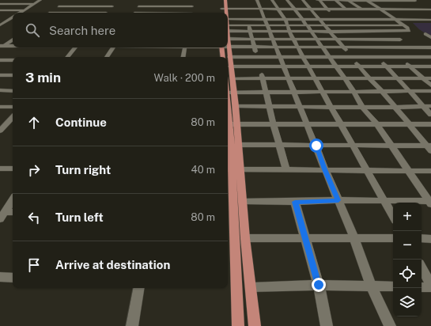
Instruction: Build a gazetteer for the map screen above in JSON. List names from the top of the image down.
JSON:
{
  "page": {
    "search": "Search here",
    "heading": ["3 min", "Walk · 200 m"],
    "list": [
      ["Continue", "80 m"],
      ["Turn right", "40 m"],
      ["Turn left", "80 m"],
      "Arrive at destination"
    ],
    "map_buttons": ["+", "−"]
  }
}
